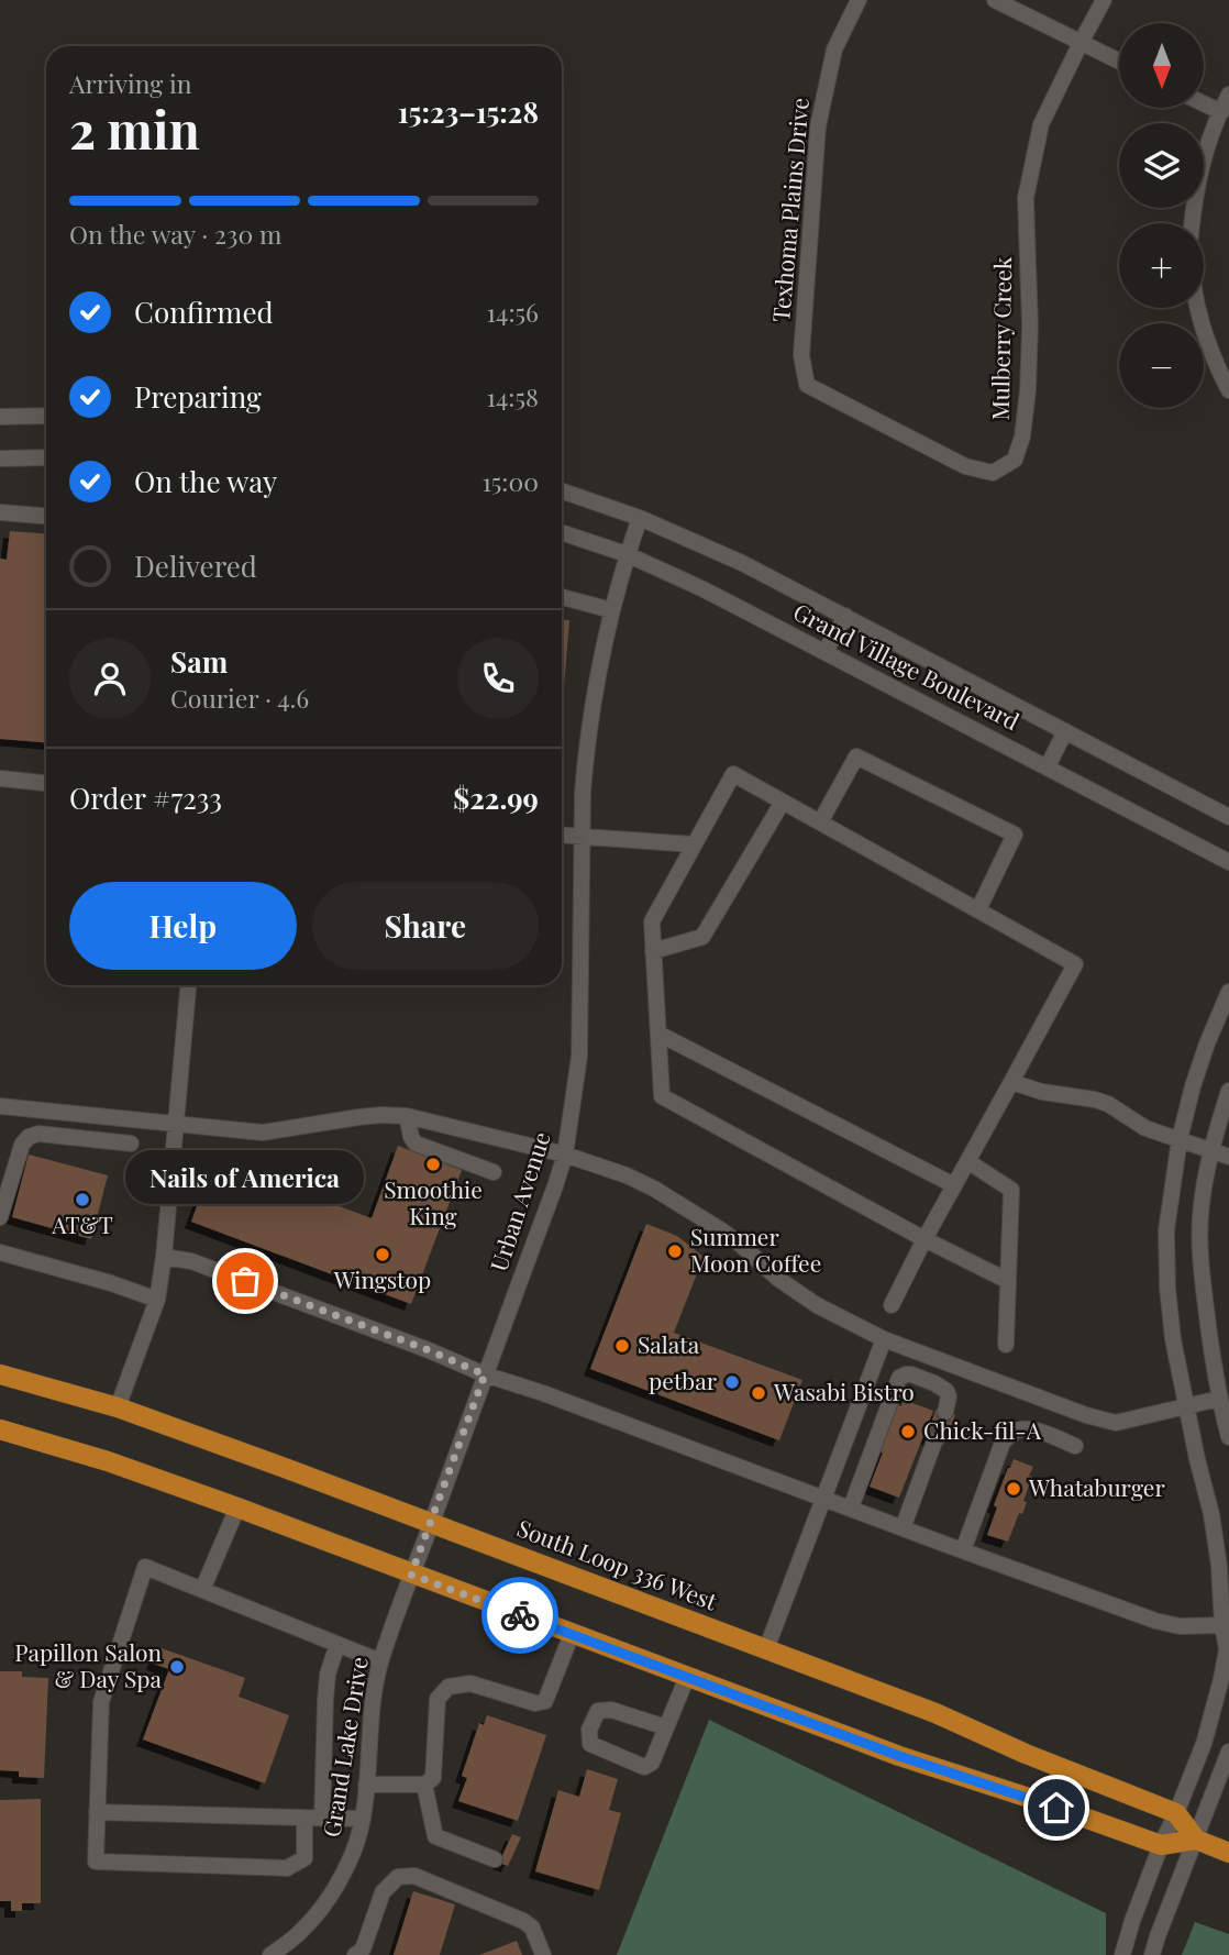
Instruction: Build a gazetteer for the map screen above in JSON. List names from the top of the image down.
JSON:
{
  "streets": {
    "main road": ["South Loop 336 West"],
    "street": [
      "Texhoma Plains Drive",
      "Mulberry Creek",
      "Grand Village Boulevard",
      "Urban Avenue",
      "Grand Lake Drive"
    ]
  },
  "crossings": [
    ["Texhoma Plains Drive", "Mulberry Creek"],
    ["Grand Village Boulevard", "Urban Avenue"],
    ["Urban Avenue", "South Loop 336 West"],
    ["Urban Avenue", "Grand Lake Drive"],
    ["South Loop 336 West", "Grand Lake Drive"]
  ],
  "places": [
    "Smoothie King",
    "AT&T",
    "Summer Moon Coffee",
    "Wingstop",
    "Nails of America",
    "Salata",
    "petbar",
    "Wasabi Bistro",
    "Chick-fil-A",
    "Whataburger",
    "Papillon Salon & Day Spa"
  ],
  "north": "bottom",
  "page": {
    "map_buttons": ["+", "−"],
    "heading": ["2 min", "Arriving in", "15:23–15:28"],
    "panel": [
      "Sam",
      "Courier · 4.6",
      "Order #7233",
      "$22.99"
    ],
    "bar": "On the way · 230 m",
    "list": [
      ["Confirmed", "14:56"],
      ["Preparing", "14:58"],
      ["On the way", "15:00"],
      "Delivered"
    ],
    "buttons": ["Help", "Share"],
    "bubble": "Nails of America"
  }
}
